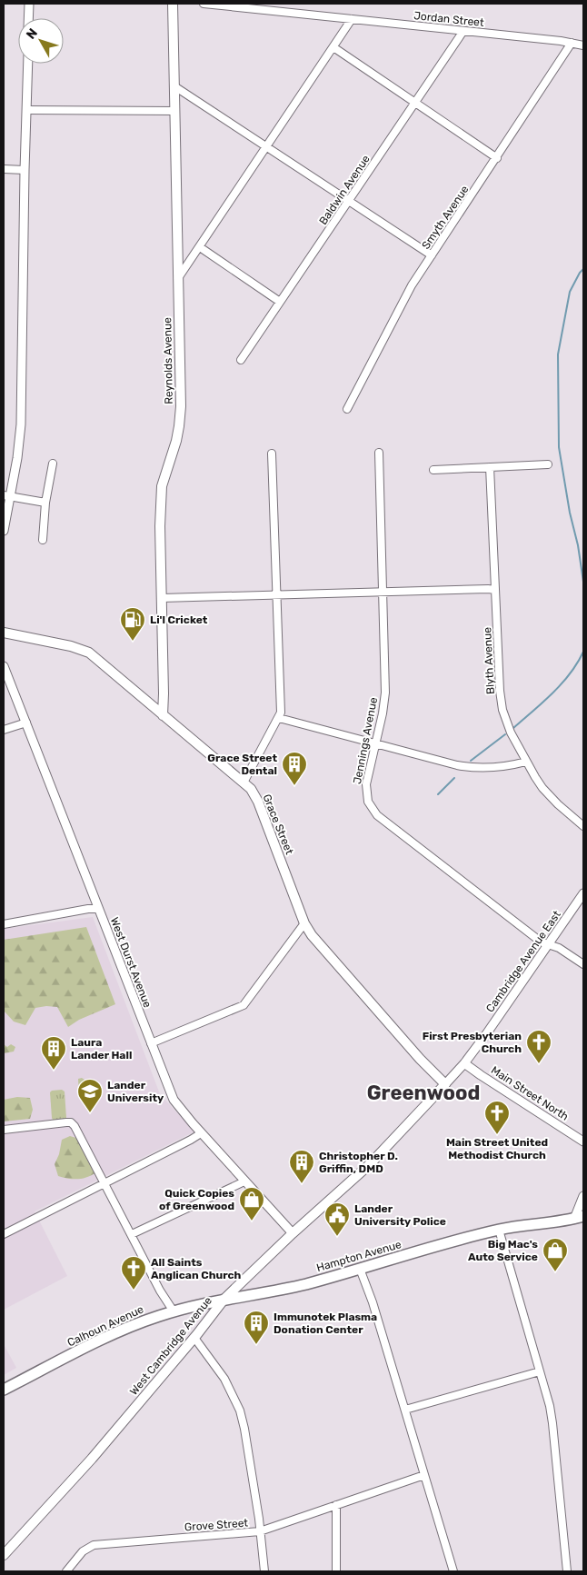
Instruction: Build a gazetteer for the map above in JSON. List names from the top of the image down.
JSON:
{
  "streets": {
    "main road": [
      "Reynolds Avenue",
      "Grace Street",
      "Hampton Avenue",
      "Calhoun Avenue",
      "West Cambridge Avenue"
    ],
    "street": [
      "Jordan Street",
      "Baldwin Avenue",
      "Smyth Avenue",
      "Blyth Avenue",
      "Jennings Avenue",
      "Cambridge Avenue East",
      "West Durst Avenue",
      "Main Street North",
      "Grove Street"
    ]
  },
  "crossings": [
    ["Jordan Street", "Baldwin Avenue"],
    ["Jordan Street", "Smyth Avenue"],
    ["Reynolds Avenue", "Grace Street"],
    ["Jennings Avenue", "Cambridge Avenue East"],
    ["Grace Street", "Cambridge Avenue East"],
    ["Grace Street", "West Cambridge Avenue"],
    ["Cambridge Avenue East", "Main Street North"],
    ["Cambridge Avenue East", "West Cambridge Avenue"],
    ["West Durst Avenue", "West Cambridge Avenue"],
    ["Hampton Avenue", "Calhoun Avenue"],
    ["Hampton Avenue", "West Cambridge Avenue"],
    ["Calhoun Avenue", "West Cambridge Avenue"]
  ],
  "districts": ["Greenwood"],
  "places": {
    "fuel station": ["Li'l Cricket"],
    "building": [
      "Grace Street Dental",
      "Laura Lander Hall",
      "Christopher D. Griffin, DMD",
      "Immunotek Plasma Donation Center"
    ],
    "church": ["First Presbyterian Church", "Main Street United Methodist Church", "All Saints Anglican Church"],
    "school or university": ["Lander University"],
    "shop": ["Quick Copies of Greenwood", "Big Mac's Auto Service"],
    "public building": ["Lander University Police"]
  },
  "north": "top left"
}
